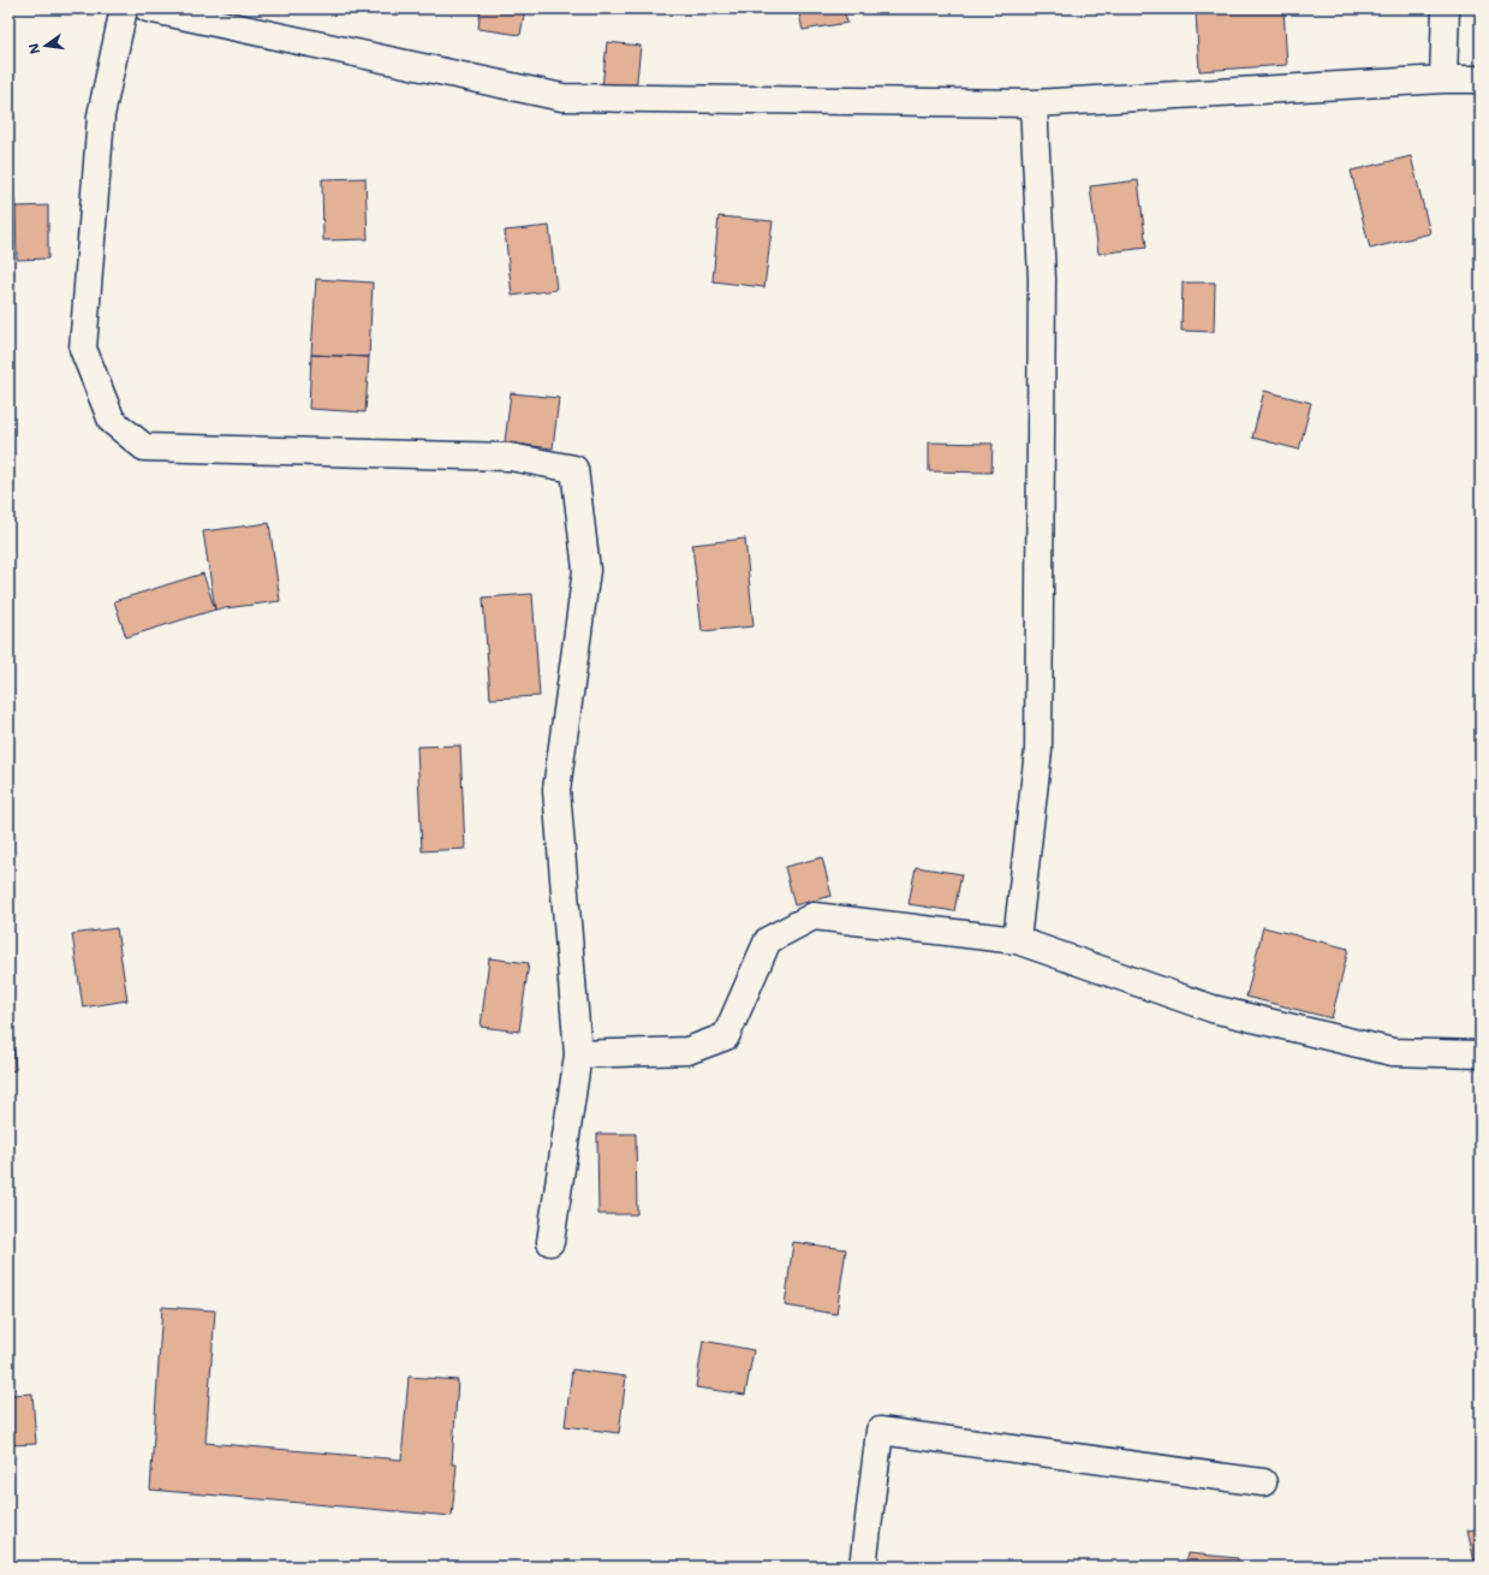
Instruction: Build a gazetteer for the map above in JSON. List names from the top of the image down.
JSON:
{
  "north": "left"
}
